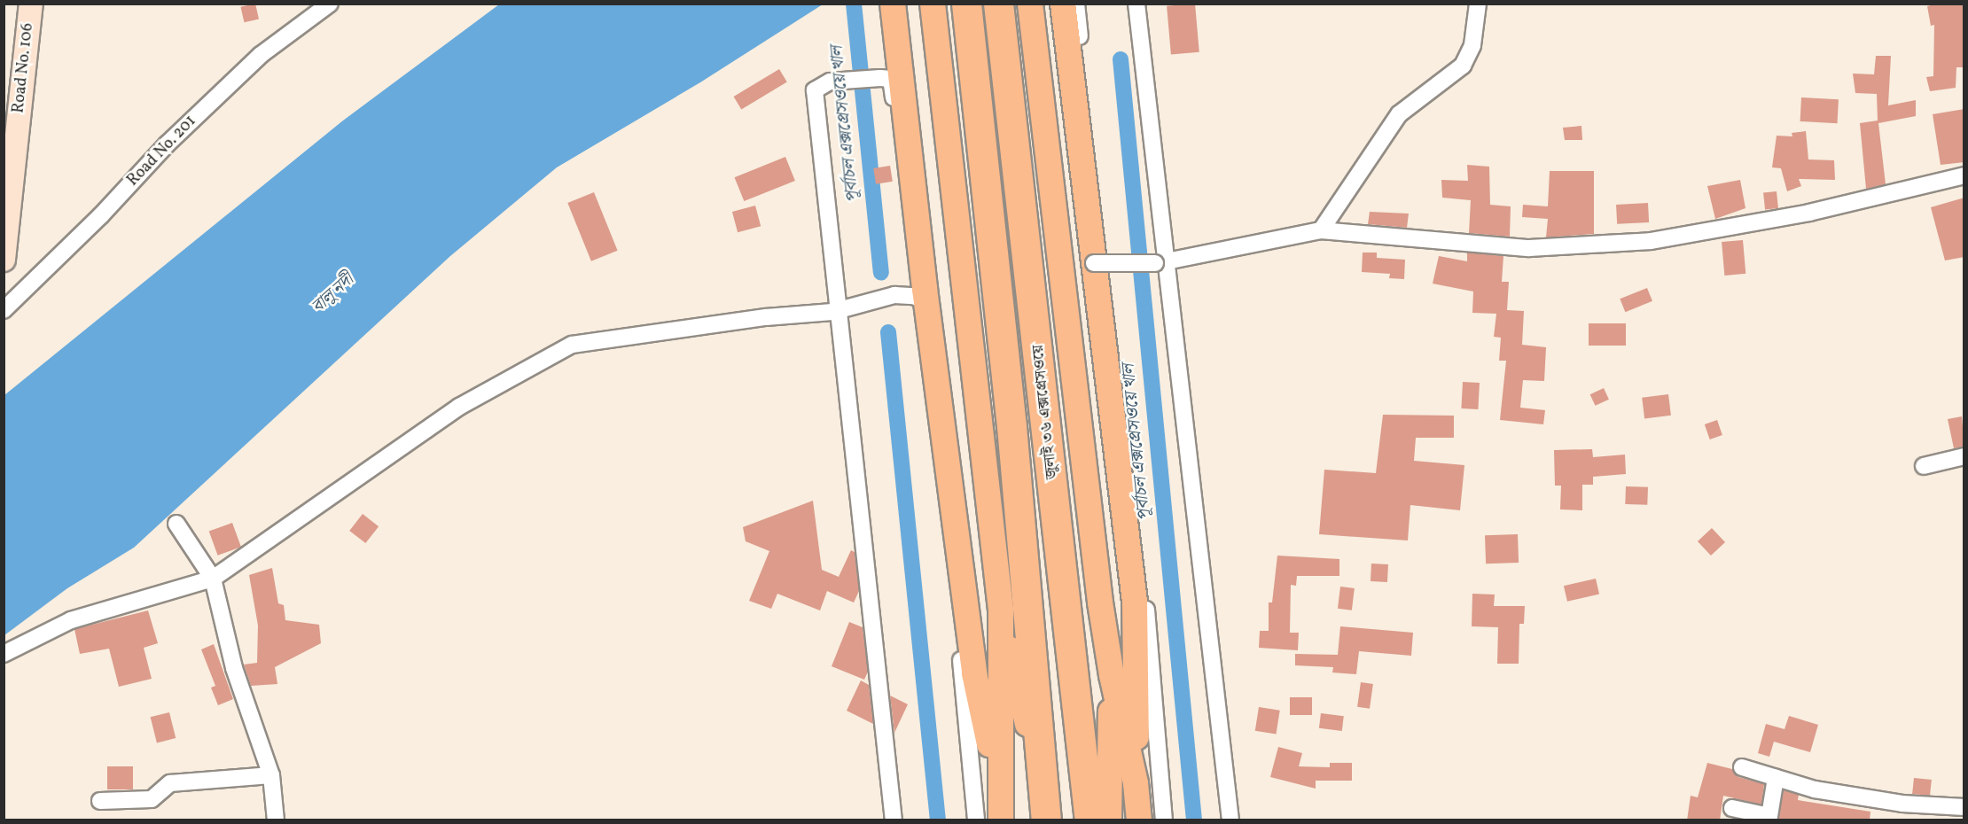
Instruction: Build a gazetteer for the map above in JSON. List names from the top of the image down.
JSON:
{
  "streets": {
    "highway": ["জুলাই ৩৬ এক্সপ্রেসওয়ে"],
    "street": ["Road No. 106", "Road No. 201"]
  },
  "water": ["পূর্বাচল এক্সপ্রেসওয়ে খাল", "বালু নদী"]
}
